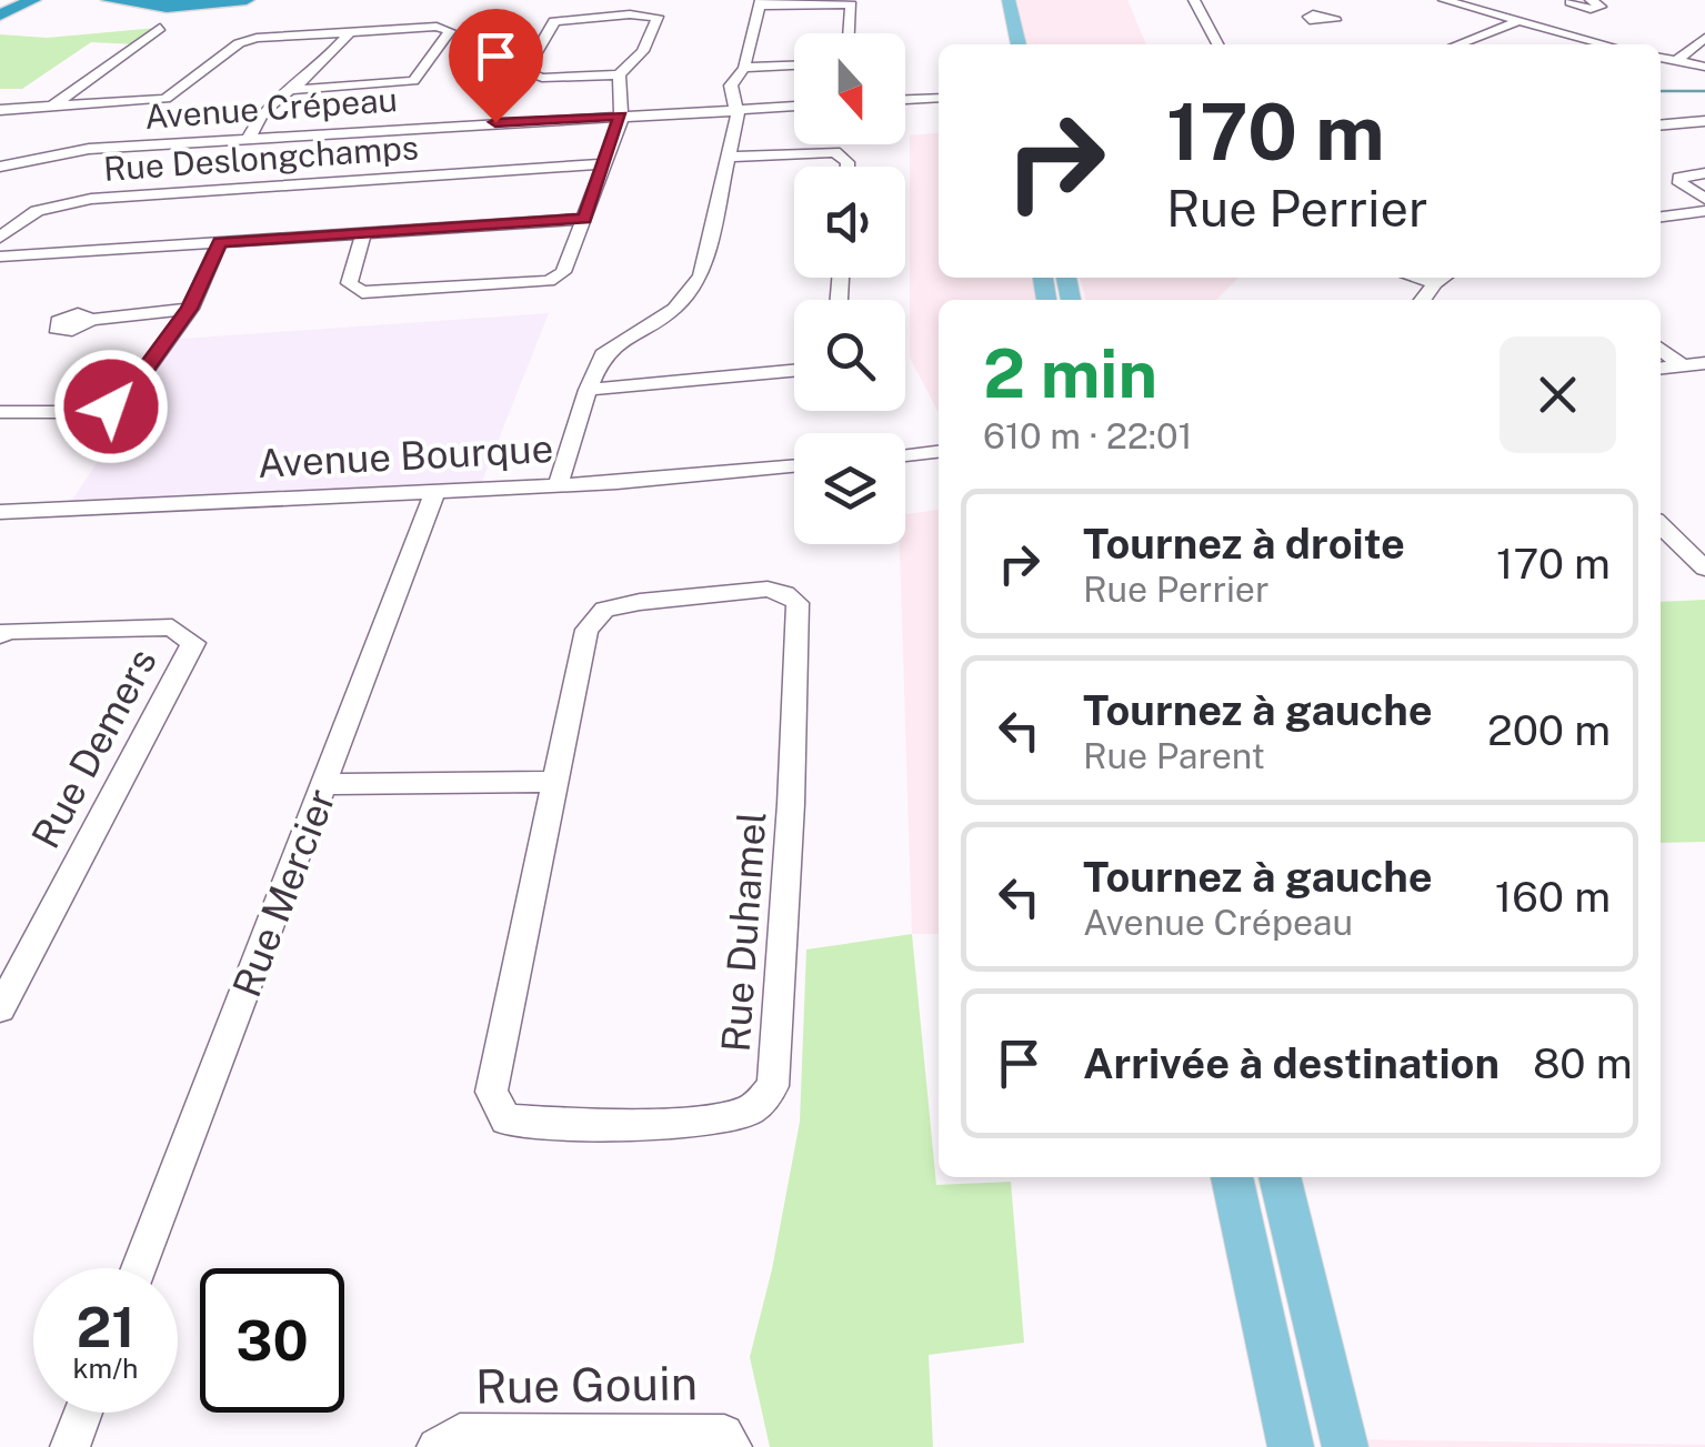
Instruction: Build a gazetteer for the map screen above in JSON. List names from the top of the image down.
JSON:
{
  "streets": {
    "street": [
      "Avenue Crépeau",
      "Rue Deslongchamps",
      "Avenue Bourque",
      "Rue Demers",
      "Rue Mercier",
      "Rue Duhamel",
      "Rue Gouin"
    ]
  },
  "crossings": [
    ["Avenue Bourque", "Rue Mercier"]
  ],
  "north": "bottom",
  "page": {
    "turn": ["170 m", "Rue Perrier"],
    "heading": ["2 min", "610 m · 22:01"],
    "list": [
      {
        "name": "Tournez à droite",
        "note": "Rue Perrier",
        "value": "170 m"
      },
      {
        "name": "Tournez à gauche",
        "note": "Rue Parent",
        "value": "200 m"
      },
      {
        "name": "Tournez à gauche",
        "note": "Avenue Crépeau",
        "value": "160 m"
      },
      {
        "name": "Arrivée à destination",
        "value": "80 m"
      }
    ],
    "speed": "21 km/h",
    "limit": "30"
  }
}
